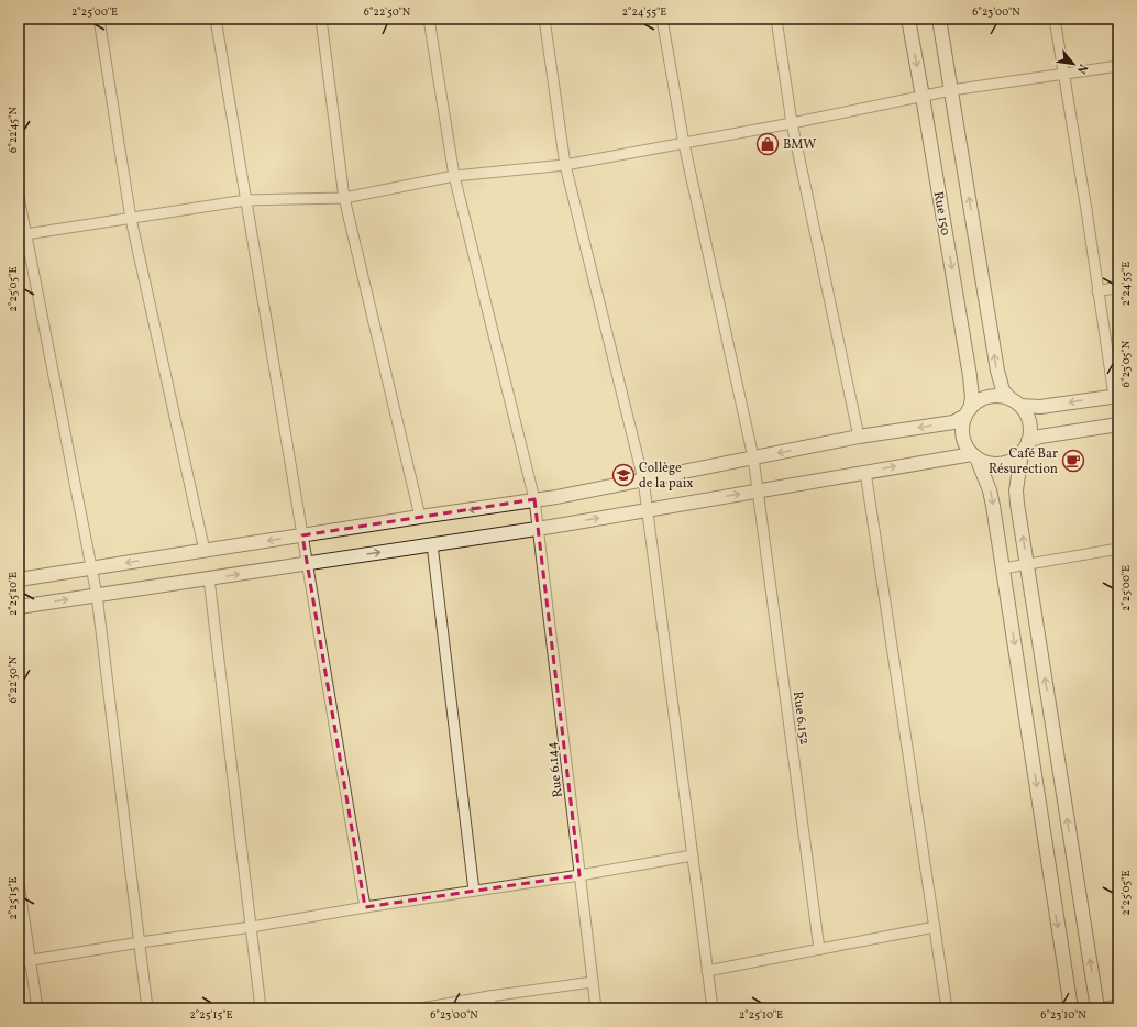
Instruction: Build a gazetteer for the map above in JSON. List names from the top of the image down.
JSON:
{
  "streets": {
    "main road": ["Rue 150"],
    "street": ["Rue 6.152", "Rue 6.144"]
  },
  "places": {
    "shop": ["BMW"],
    "cafe": ["Café Bar Résurection"],
    "school or university": ["Collège de la paix"]
  },
  "north": "bottom right",
  "coordinates": [
    "2°25'00\"E",
    "6°22'50\"N",
    "2°24'55\"E",
    "6°23'00\"N",
    "6°22'45\"N",
    "2°25'05\"E",
    "6°23'05\"N",
    "2°25'10\"E",
    "2°25'15\"E",
    "6°23'10\"N"
  ]
}
